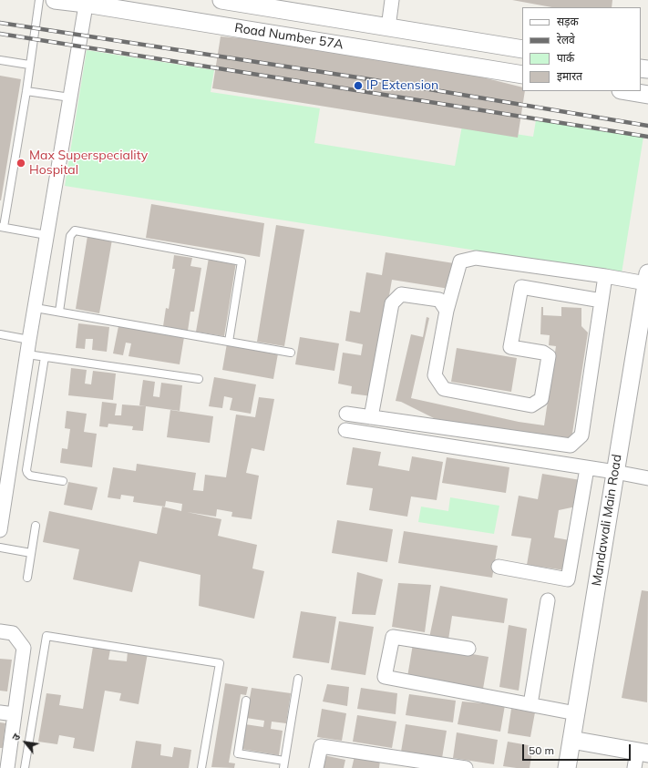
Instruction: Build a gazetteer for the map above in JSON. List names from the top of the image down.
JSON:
{
  "streets": {
    "street": ["Road Number 57A", "Mandawali Main Road"]
  },
  "places": ["IP Extension", "Max Superspeciality Hospital"],
  "legend": [
    "सड़क",
    "रेलवे",
    "पार्क",
    "इमारत"
  ],
  "scale_bar": "50 m",
  "north": "top left"
}
